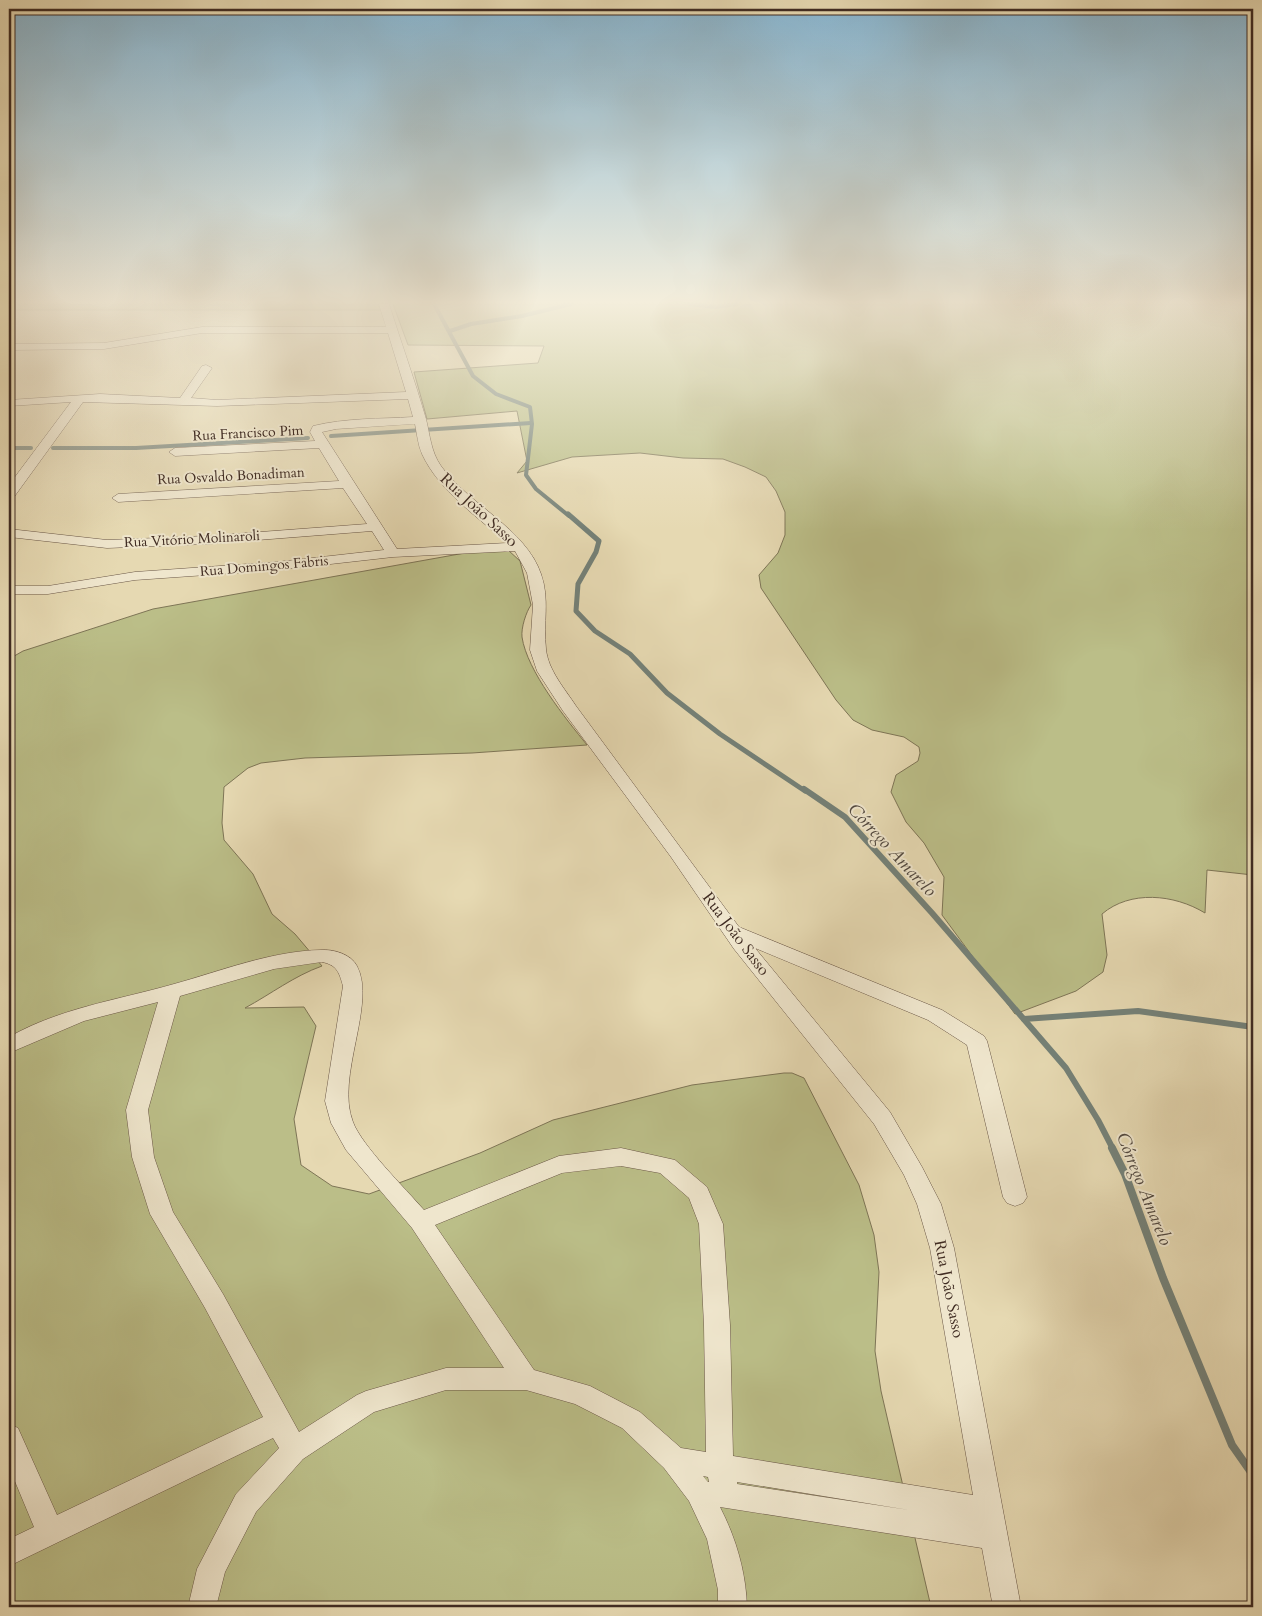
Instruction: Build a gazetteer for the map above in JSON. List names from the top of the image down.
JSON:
{
  "streets": {
    "street": [
      "Rua Francisco Pim",
      "Rua Osvaldo Bonadiman",
      "Rua João Sasso",
      "Rua Vitório Molinaroli",
      "Rua Domingos Fabris"
    ]
  },
  "crossings": [
    ["Rua João Sasso", "Rua Domingos Fabris"]
  ],
  "water": ["Córrego Amarelo"]
}
